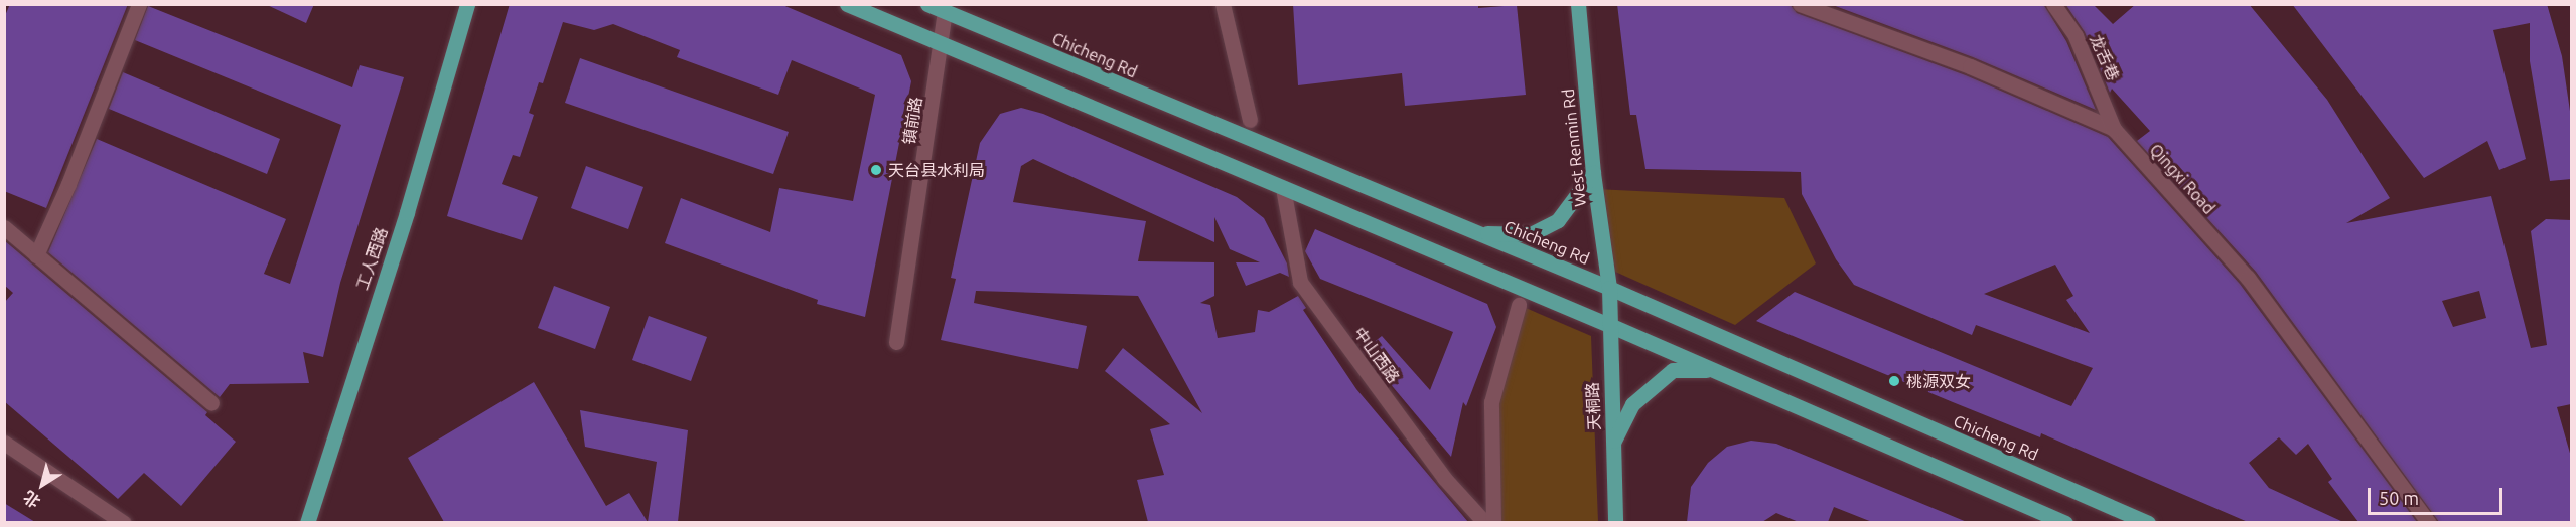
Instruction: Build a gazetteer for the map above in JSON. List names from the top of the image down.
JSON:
{
  "streets": {
    "main road": [
      "Chicheng Rd",
      "West Renmin Rd",
      "工人西路",
      "天桐路"
    ],
    "street": [
      "龙舌巷",
      "镇前路",
      "Qingxi Road",
      "中山西路"
    ]
  },
  "crossings": [
    ["Chicheng Rd", "镇前路"],
    ["Chicheng Rd", "West Renmin Rd"],
    ["Chicheng Rd", "天桐路"],
    ["龙舌巷", "Qingxi Road"],
    ["West Renmin Rd", "天桐路"]
  ],
  "places": ["天台县水利局", "桃源双女"],
  "scale_bar": "50 m",
  "north": "bottom left"
}
